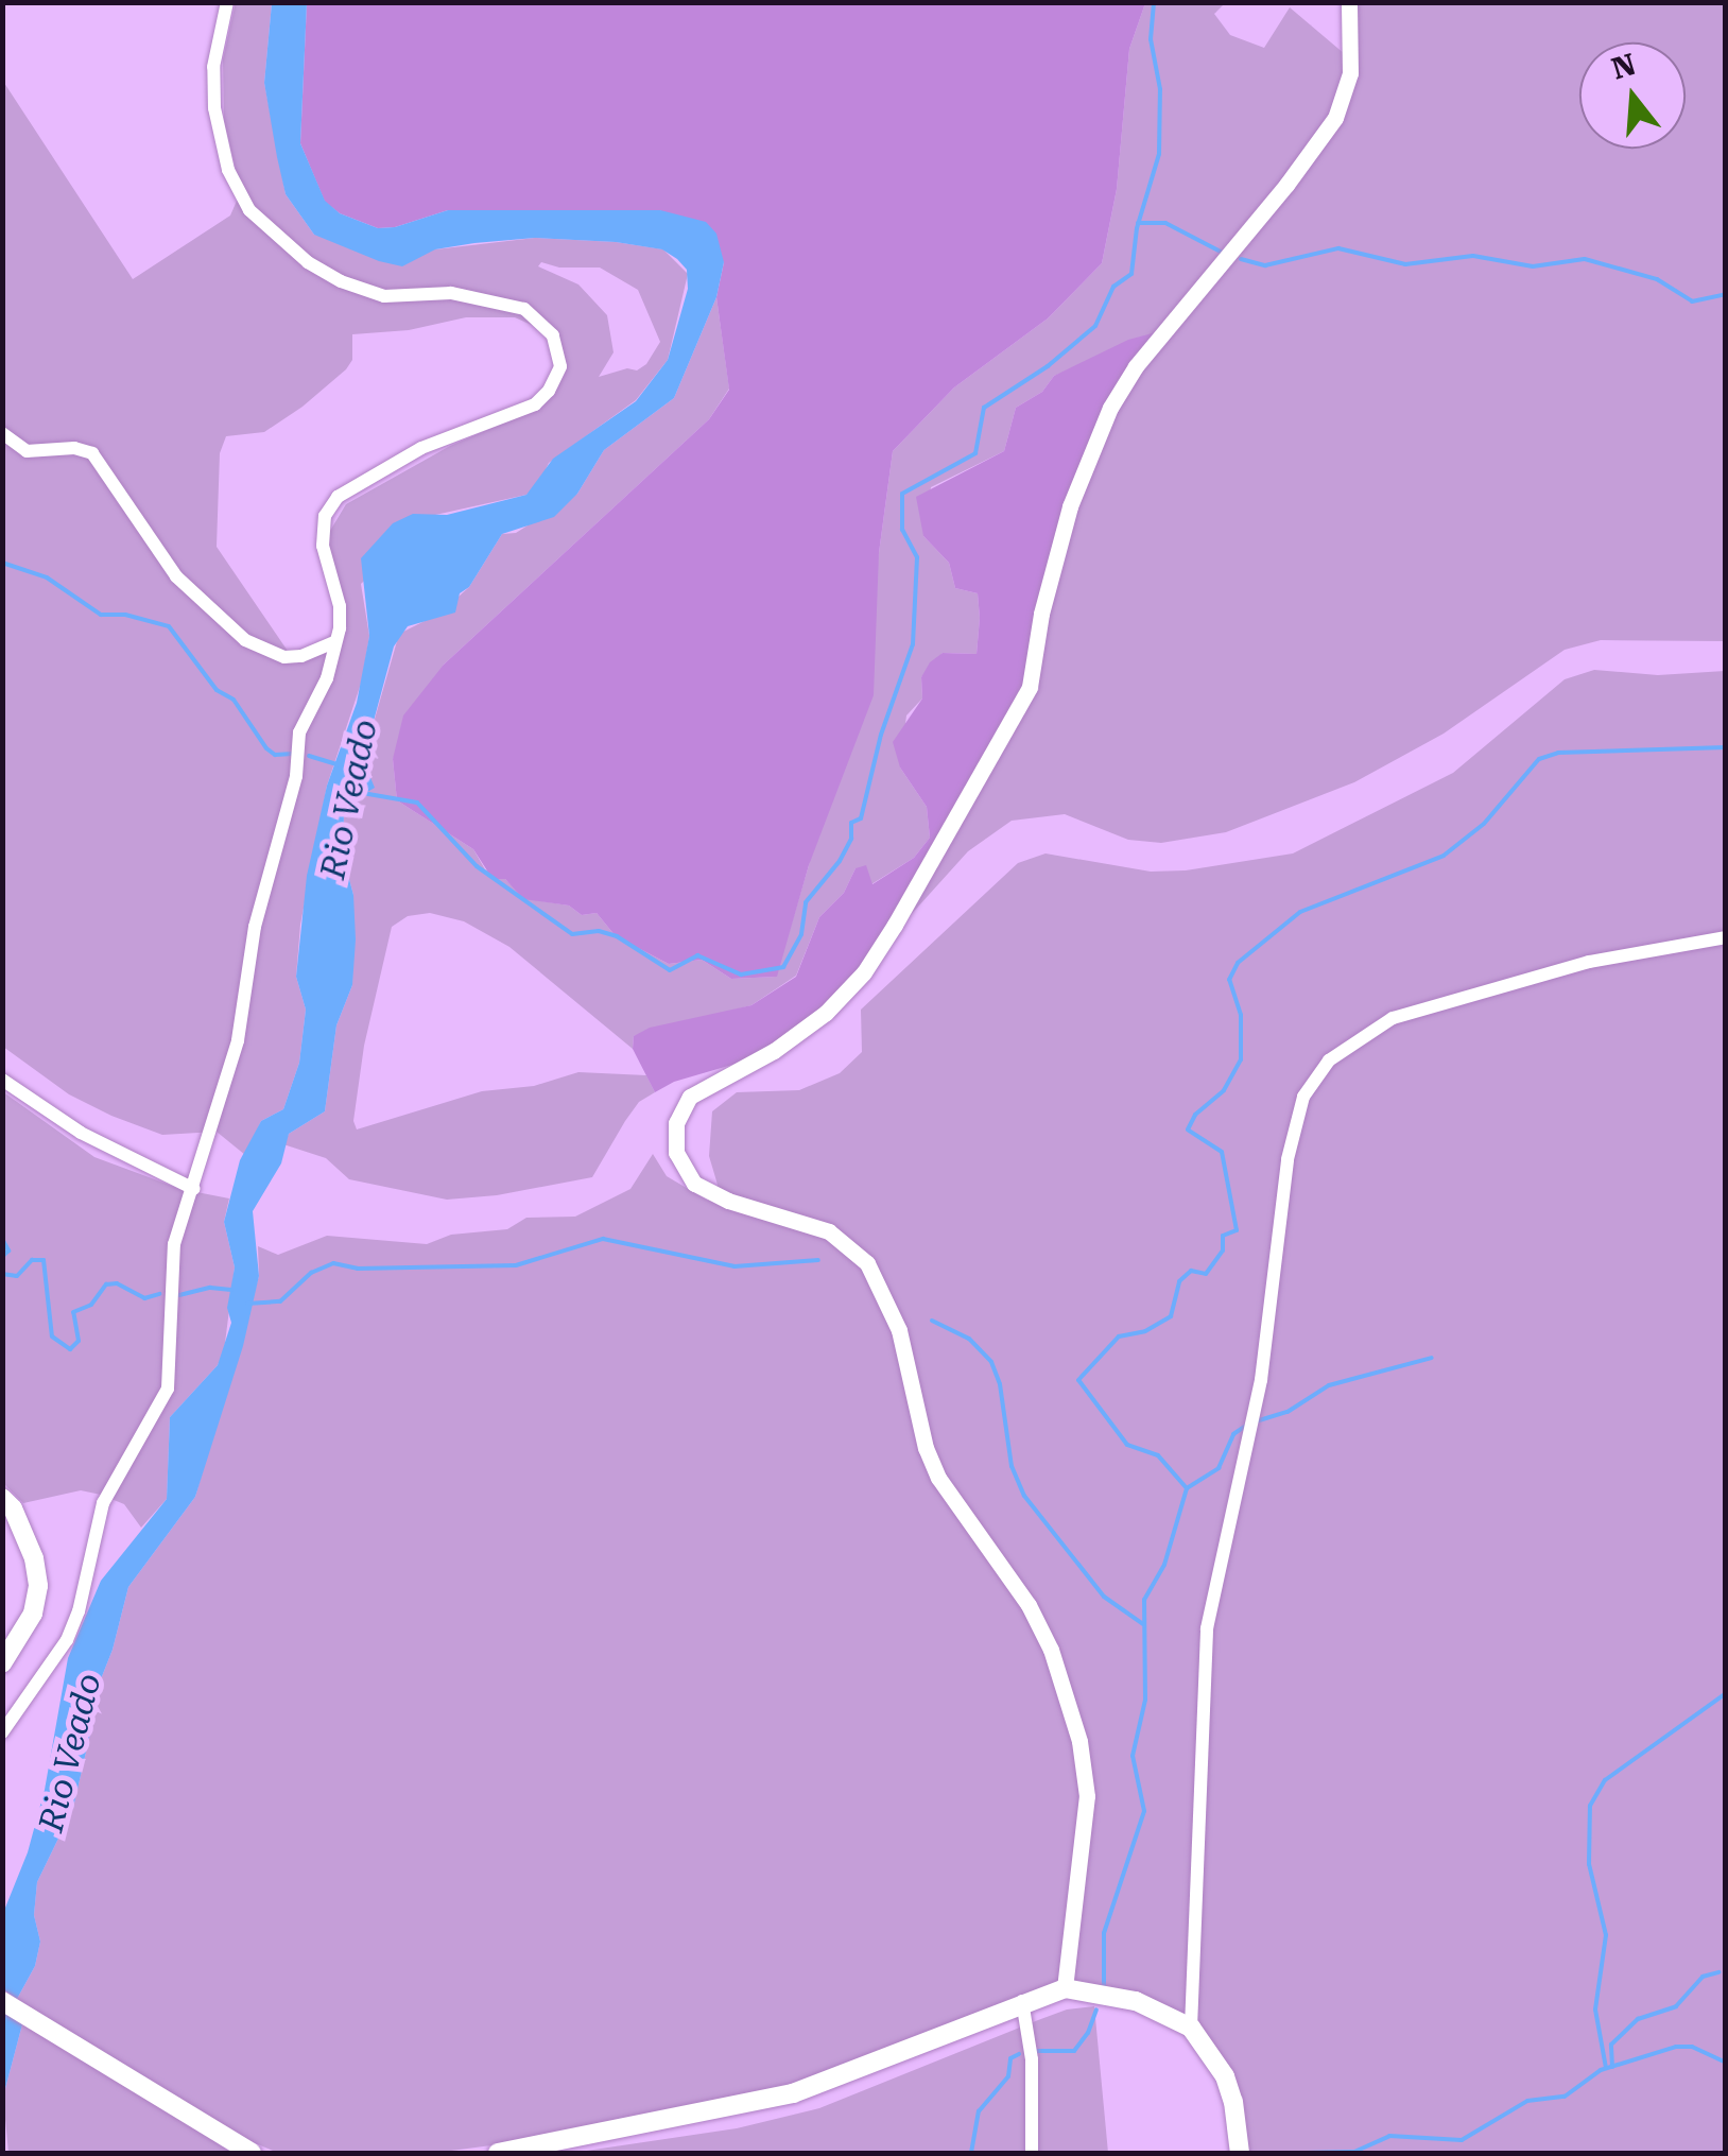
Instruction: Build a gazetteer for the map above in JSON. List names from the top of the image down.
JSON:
{
  "water": ["Rio Veado"],
  "north": "top"
}
